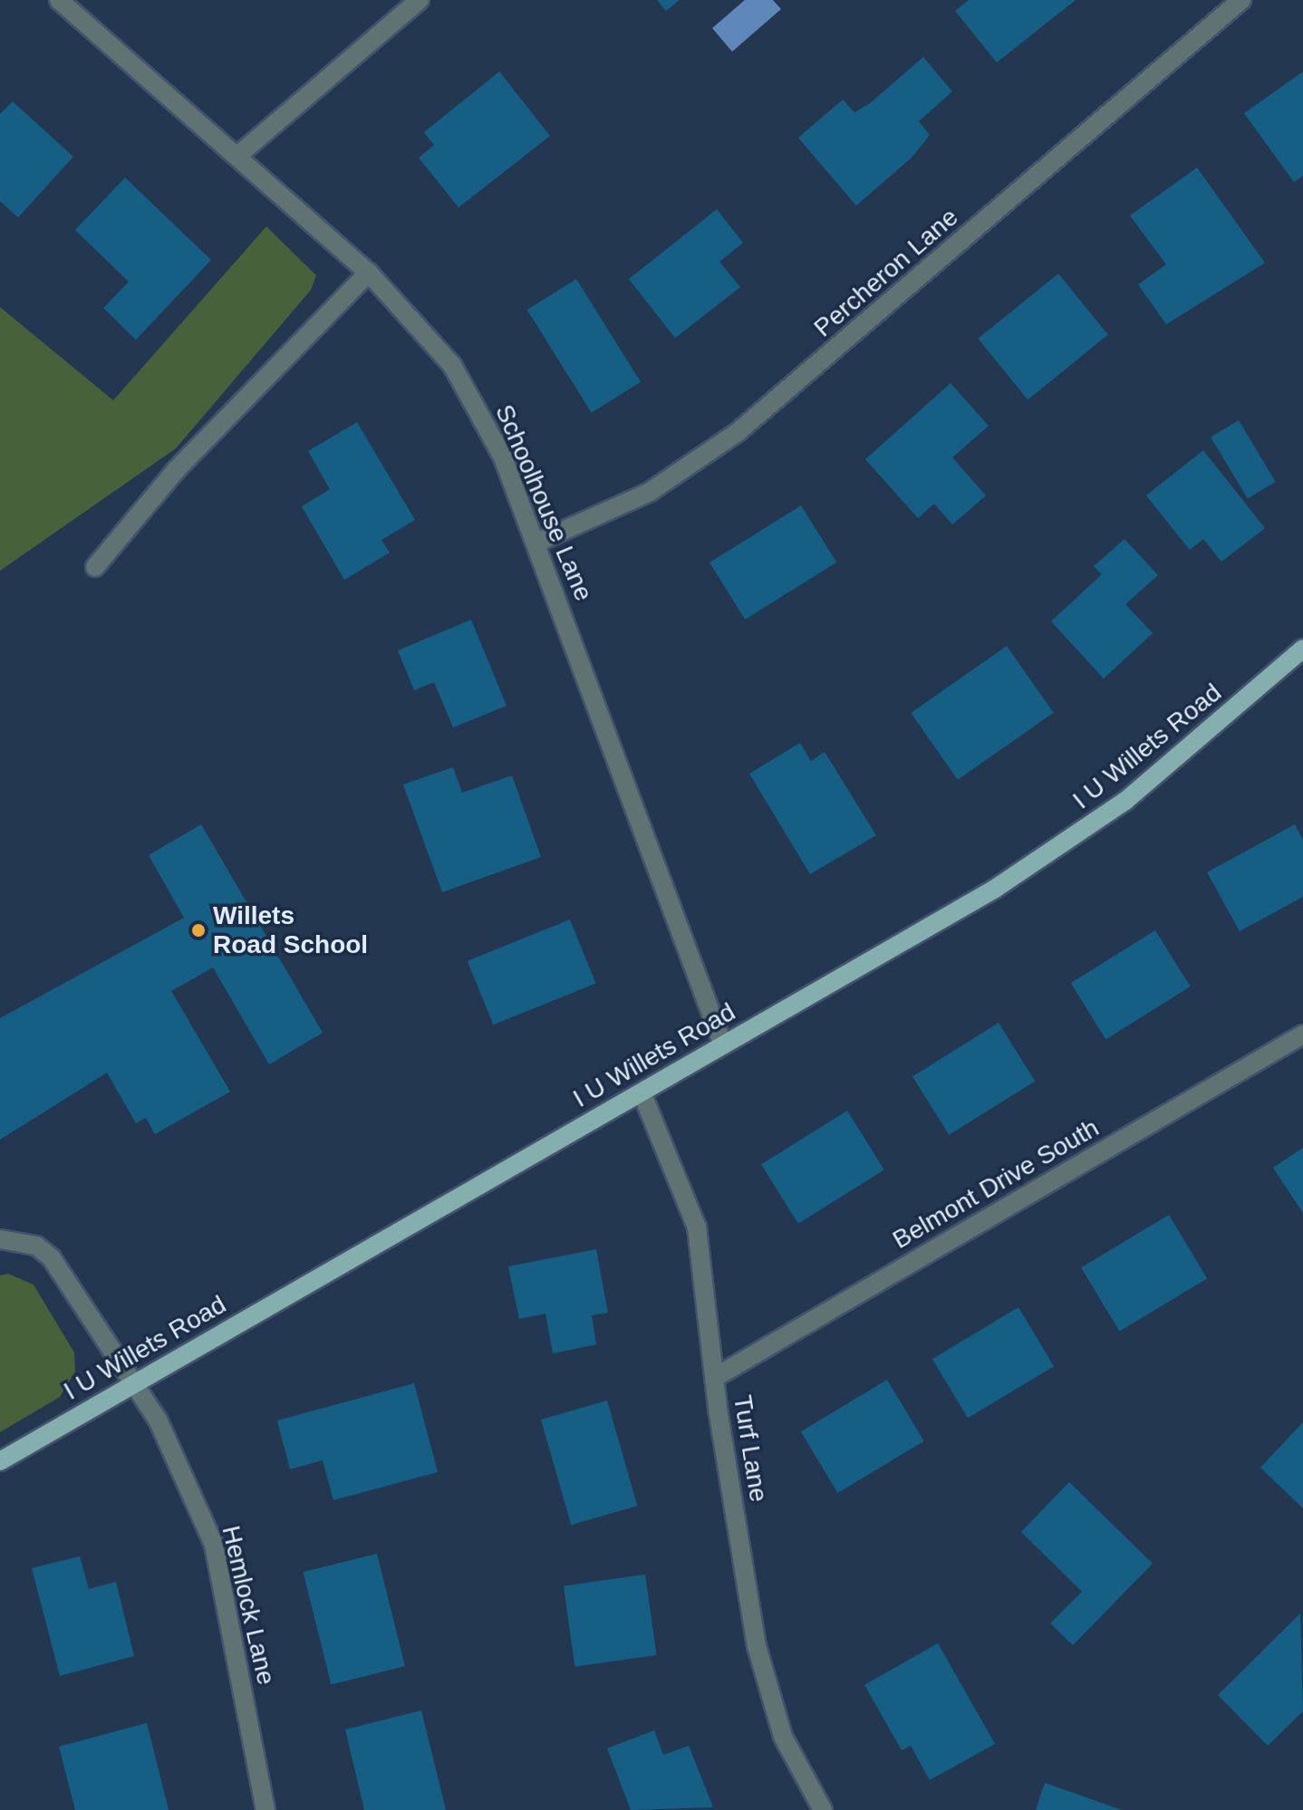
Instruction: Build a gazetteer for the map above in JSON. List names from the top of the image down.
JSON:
{
  "streets": {
    "main road": ["I U Willets Road"],
    "street": [
      "Percheron Lane",
      "Schoolhouse Lane",
      "Belmont Drive South",
      "Turf Lane",
      "Hemlock Lane"
    ]
  },
  "crossings": [
    ["Percheron Lane", "Schoolhouse Lane"],
    ["Schoolhouse Lane", "I U Willets Road"],
    ["I U Willets Road", "Turf Lane"],
    ["I U Willets Road", "Hemlock Lane"],
    ["Belmont Drive South", "Turf Lane"]
  ],
  "places": ["Willets Road School"]
}
